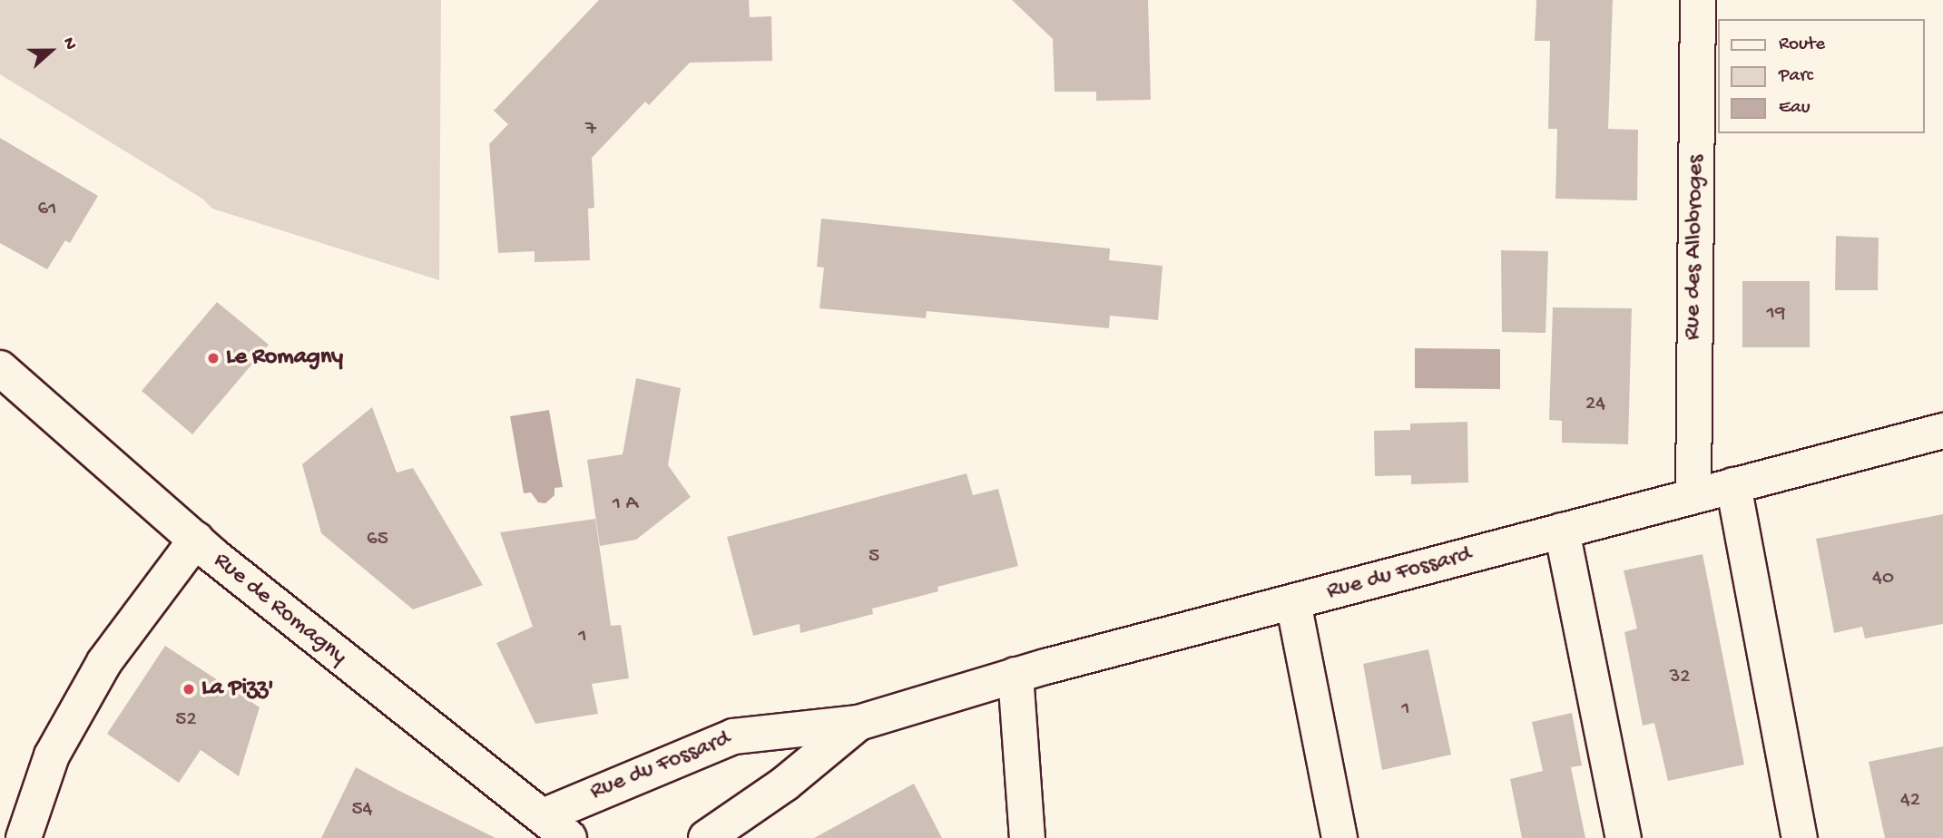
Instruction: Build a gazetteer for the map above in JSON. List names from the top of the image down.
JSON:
{
  "streets": {
    "street": ["Rue des Allobroges", "Rue du Fossard", "Rue de Romagny"]
  },
  "crossings": [
    ["Rue des Allobroges", "Rue du Fossard"],
    ["Rue du Fossard", "Rue de Romagny"]
  ],
  "places": ["Le Romagny", "La Pizz'"],
  "house_numbers": [
    "7",
    "61",
    "19",
    "24",
    "1 A",
    "65",
    "5",
    "40",
    "1",
    "32",
    "1",
    "52",
    "42",
    "54"
  ],
  "legend": ["Route", "Parc", "Eau"],
  "north": "right"
}
